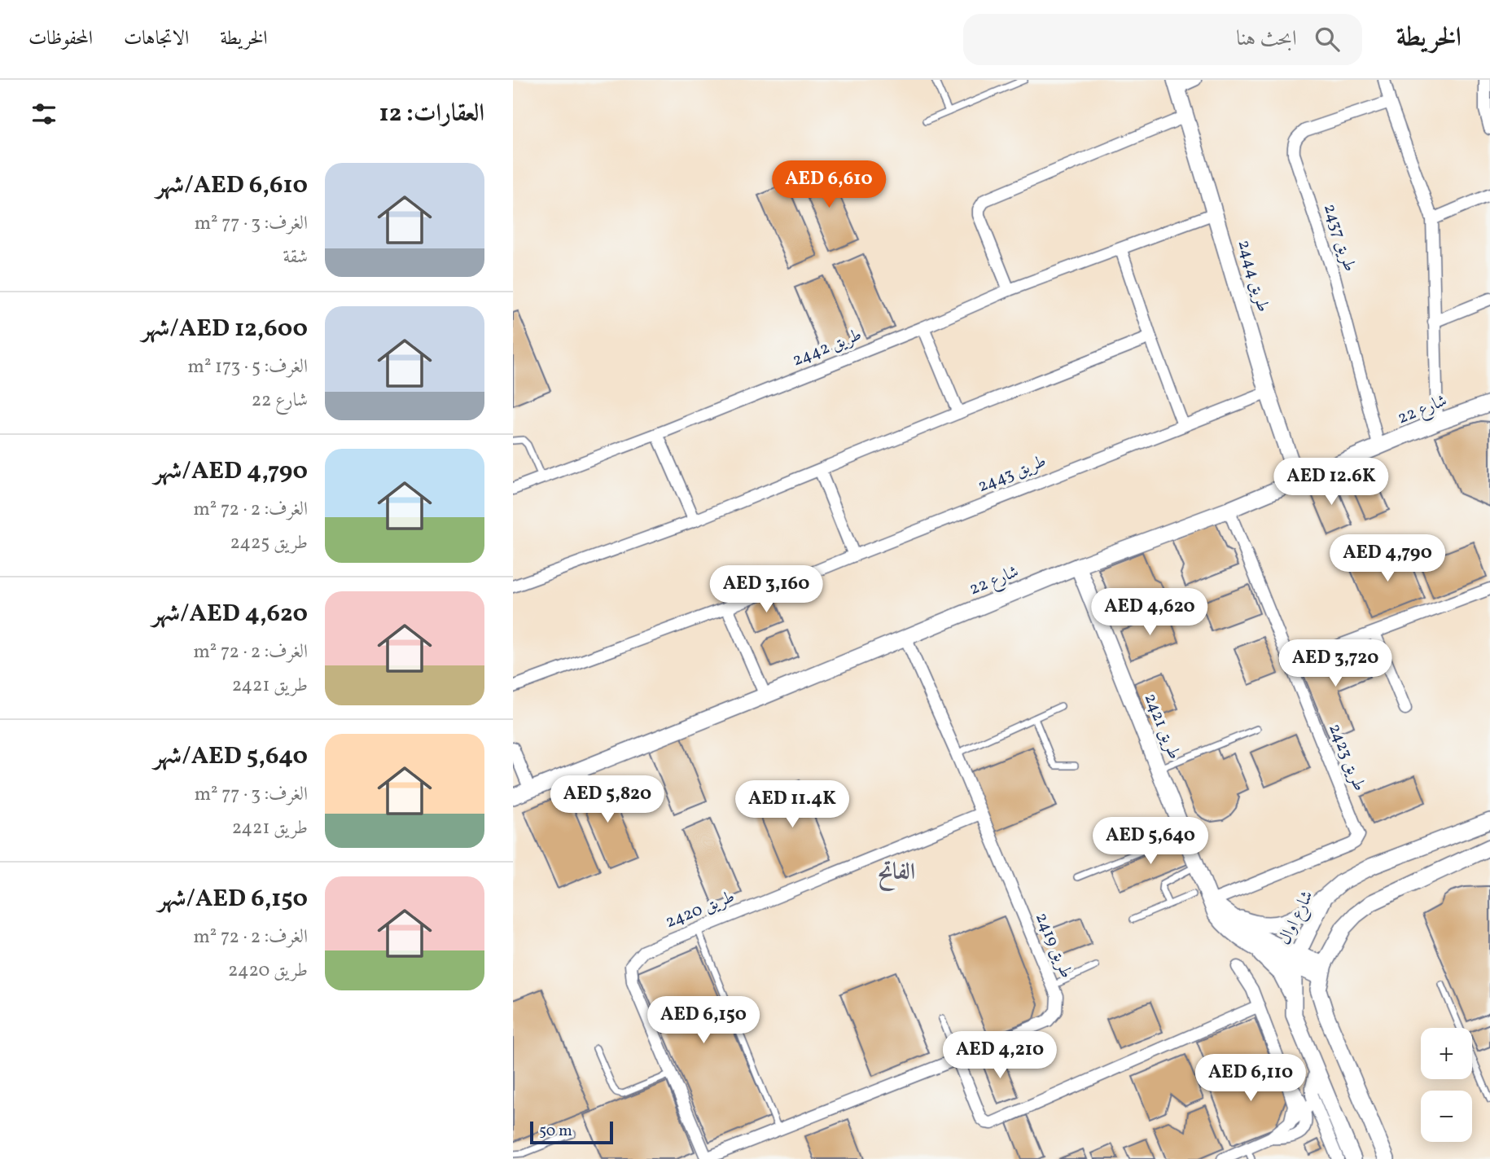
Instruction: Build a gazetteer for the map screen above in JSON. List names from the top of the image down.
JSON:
{
  "streets": {
    "street": [
      "طريق 2437",
      "طريق 2444",
      "طريق 2442",
      "شارع 22",
      "طريق 2443",
      "طريق 2421",
      "طريق 2423",
      "طريق 2420",
      "شارع اوال",
      "طريق 2419"
    ]
  },
  "crossings": [
    ["طريق 2437", "شارع 22"],
    ["طريق 2444", "طريق 2442"],
    ["طريق 2444", "شارع 22"],
    ["طريق 2444", "طريق 2443"],
    ["شارع 22", "طريق 2421"],
    ["شارع 22", "طريق 2423"],
    ["شارع 22", "طريق 2419"],
    ["طريق 2421", "طريق 2423"],
    ["طريق 2421", "شارع اوال"],
    ["طريق 2420", "طريق 2419"]
  ],
  "districts": ["الفاتح"],
  "scale_bar": "50 m",
  "page": {
    "header": "الخريطة",
    "search": "ابحث هنا",
    "nav": ["الخريطة", "الاتجاهات", "المحفوظات"],
    "heading": "العقارات: 12",
    "list": [
      {
        "name": "AED 6,610/شهر",
        "note": "الغرف: 3 · 77 m² · شقة"
      },
      {
        "name": "AED 12,600/شهر",
        "note": "الغرف: 5 · 173 m² · شارع 22"
      },
      {
        "name": "AED 4,790/شهر",
        "note": "الغرف: 2 · 72 m² · طريق 2425"
      },
      {
        "name": "AED 4,620/شهر",
        "note": "الغرف: 2 · 72 m² · طريق 2421"
      },
      {
        "name": "AED 5,640/شهر",
        "note": "الغرف: 3 · 77 m² · طريق 2421"
      },
      {
        "name": "AED 6,150/شهر",
        "note": "الغرف: 2 · 72 m² · طريق 2420"
      }
    ],
    "price": [
      "AED 6,610",
      "AED 12.6K",
      "AED 4,790",
      "AED 3,160",
      "AED 4,620",
      "AED 3,720",
      "AED 5,820",
      "AED 11.4K",
      "AED 5,640",
      "AED 6,150",
      "AED 4,210",
      "AED 6,110"
    ],
    "map_buttons": ["+", "−"],
    "scale": "50 m"
  }
}
